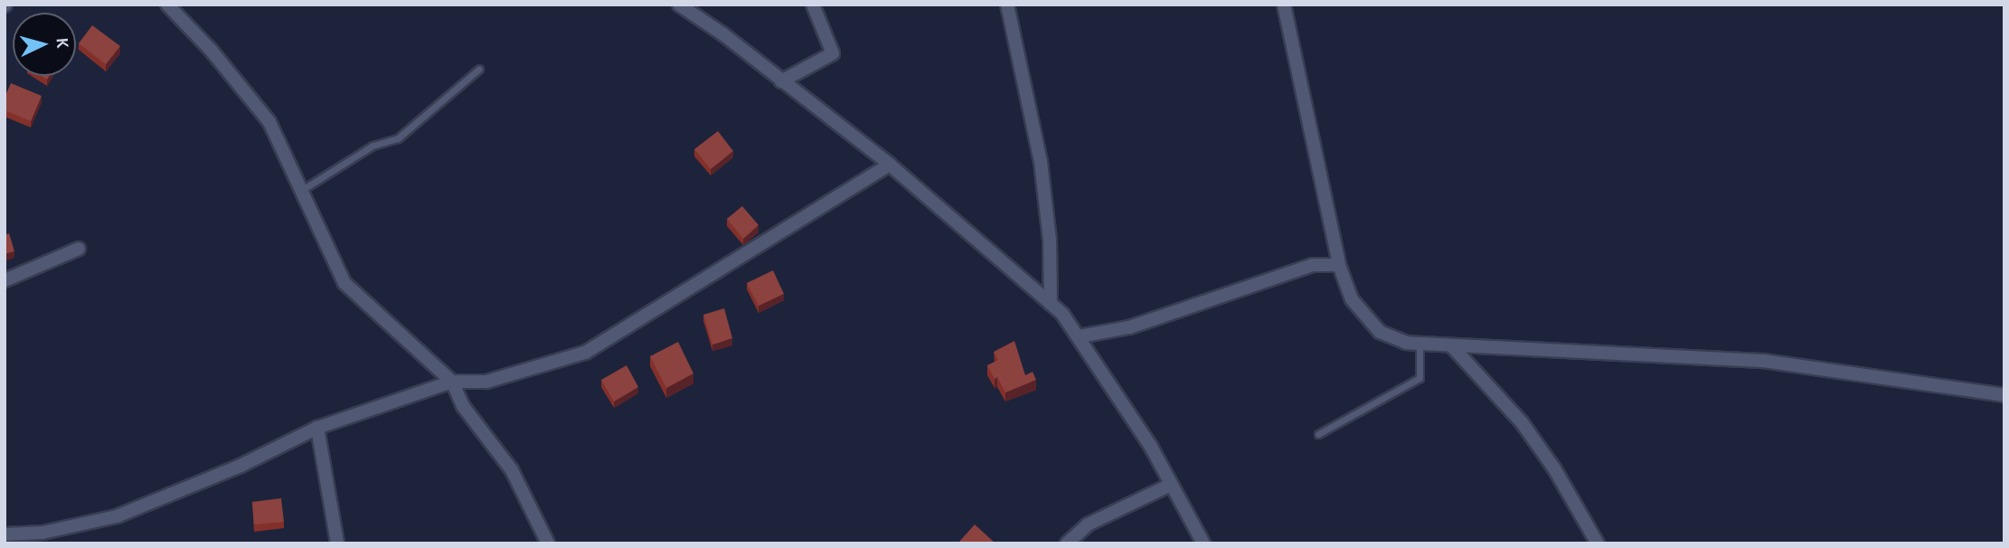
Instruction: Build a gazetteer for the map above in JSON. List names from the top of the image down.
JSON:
{
  "north": "right"
}
